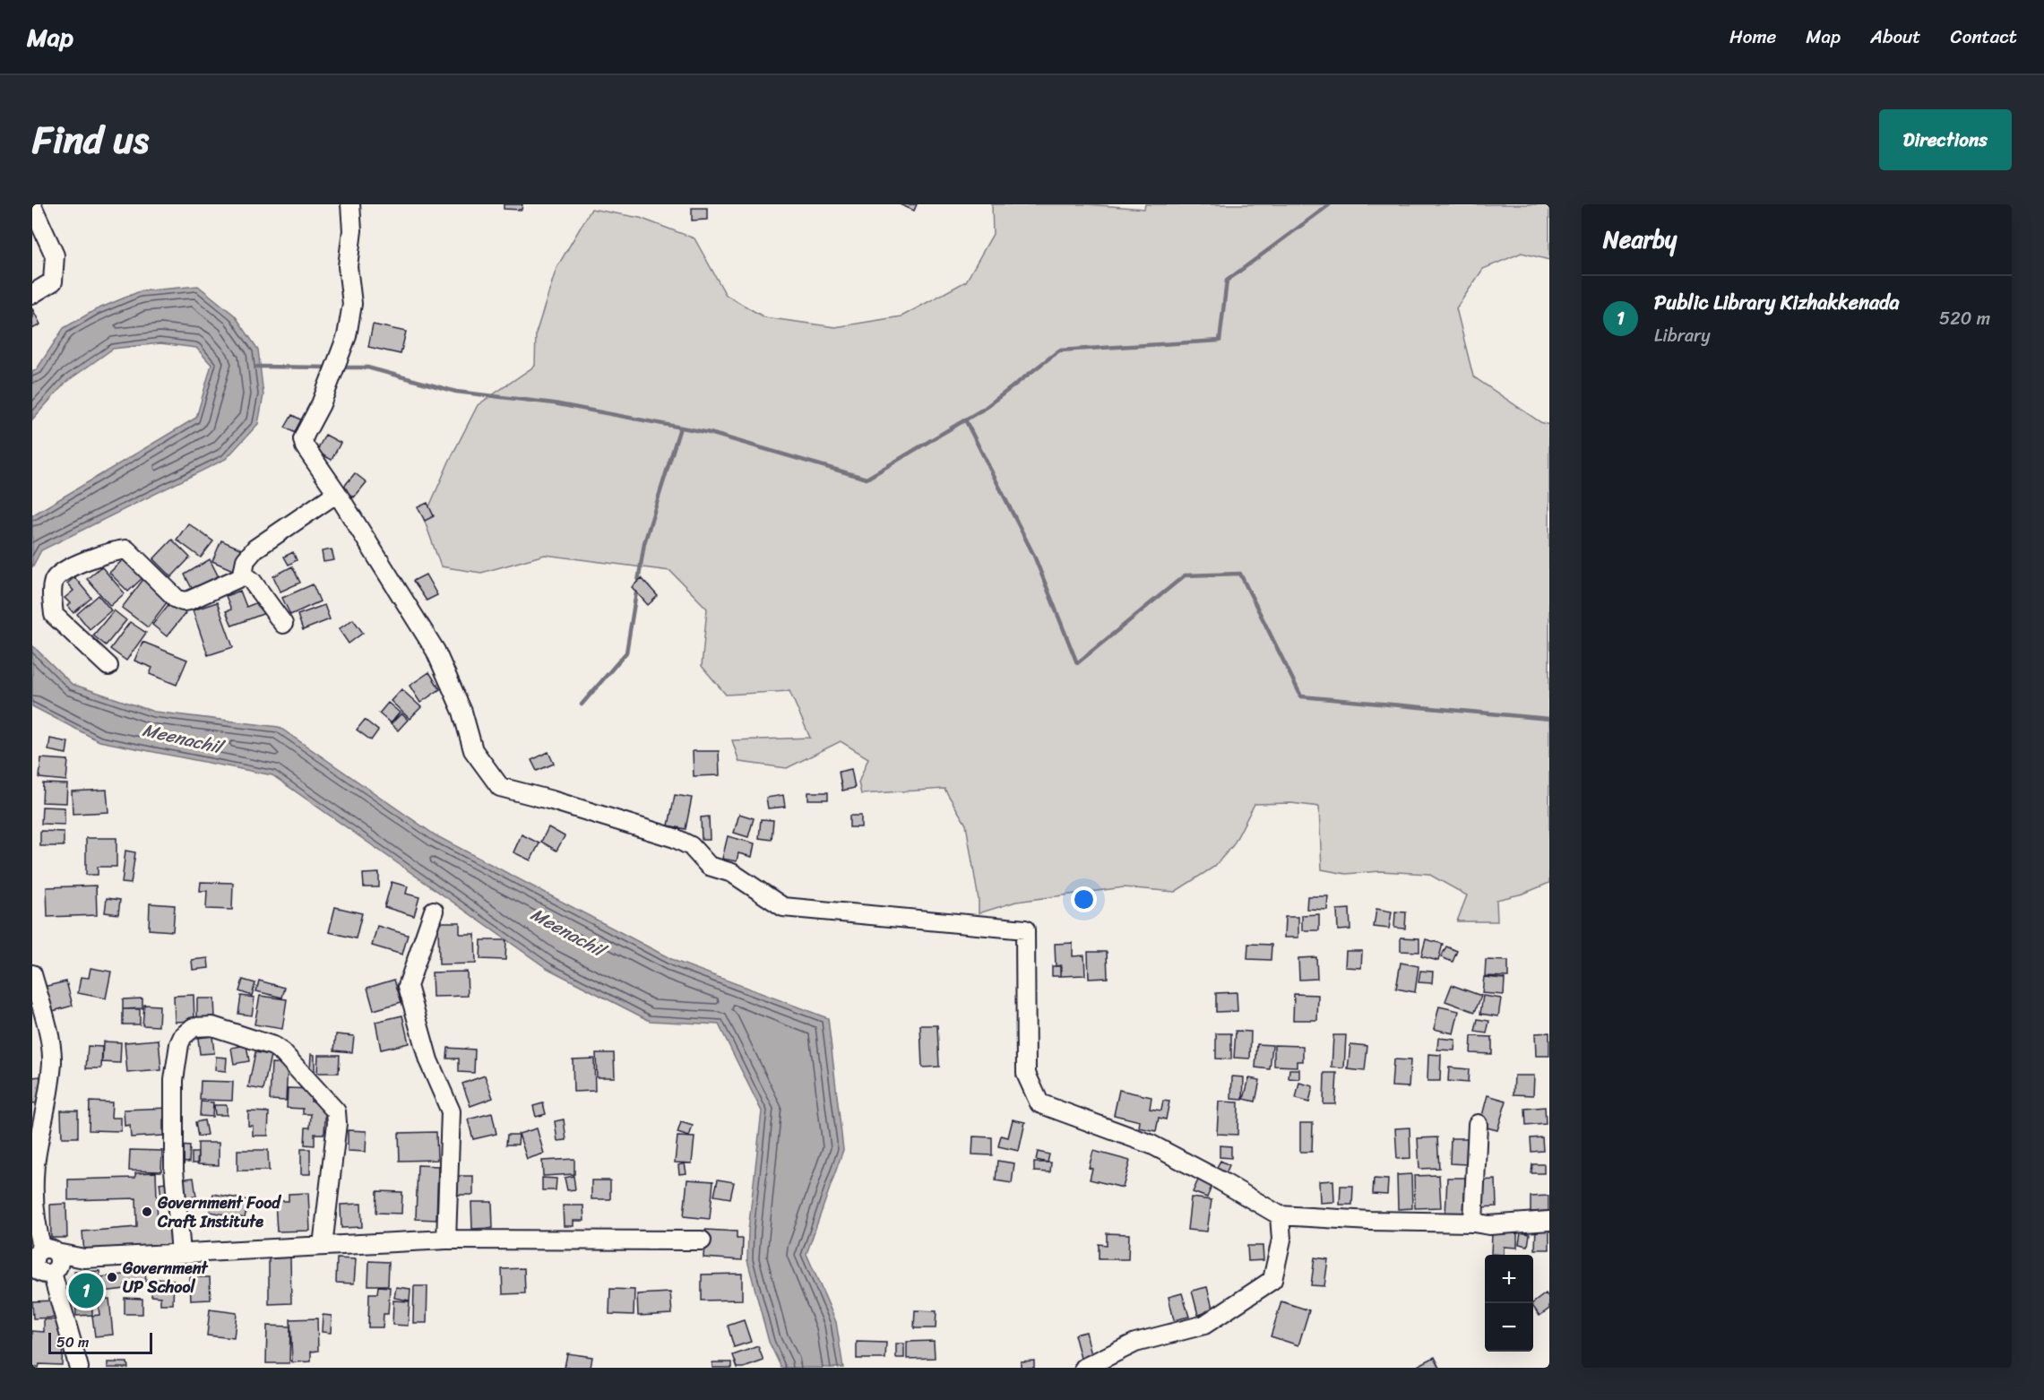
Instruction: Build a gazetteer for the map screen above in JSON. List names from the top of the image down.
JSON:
{
  "water": ["Meenachil"],
  "places": ["Government Food Craft Institute", "Government UP School"],
  "scale_bar": "50 m",
  "page": {
    "header": "Map",
    "nav": [
      "Home",
      "Map",
      "About",
      "Contact"
    ],
    "title": "Find us",
    "buttons": "Directions",
    "heading": "Nearby",
    "list": [
      {
        "mark": "1",
        "name": "Public Library Kizhakkenada",
        "note": "Library",
        "value": "520 m"
      }
    ],
    "map_buttons": ["+", "−"],
    "pins": "1",
    "scale": "50 m"
  }
}
